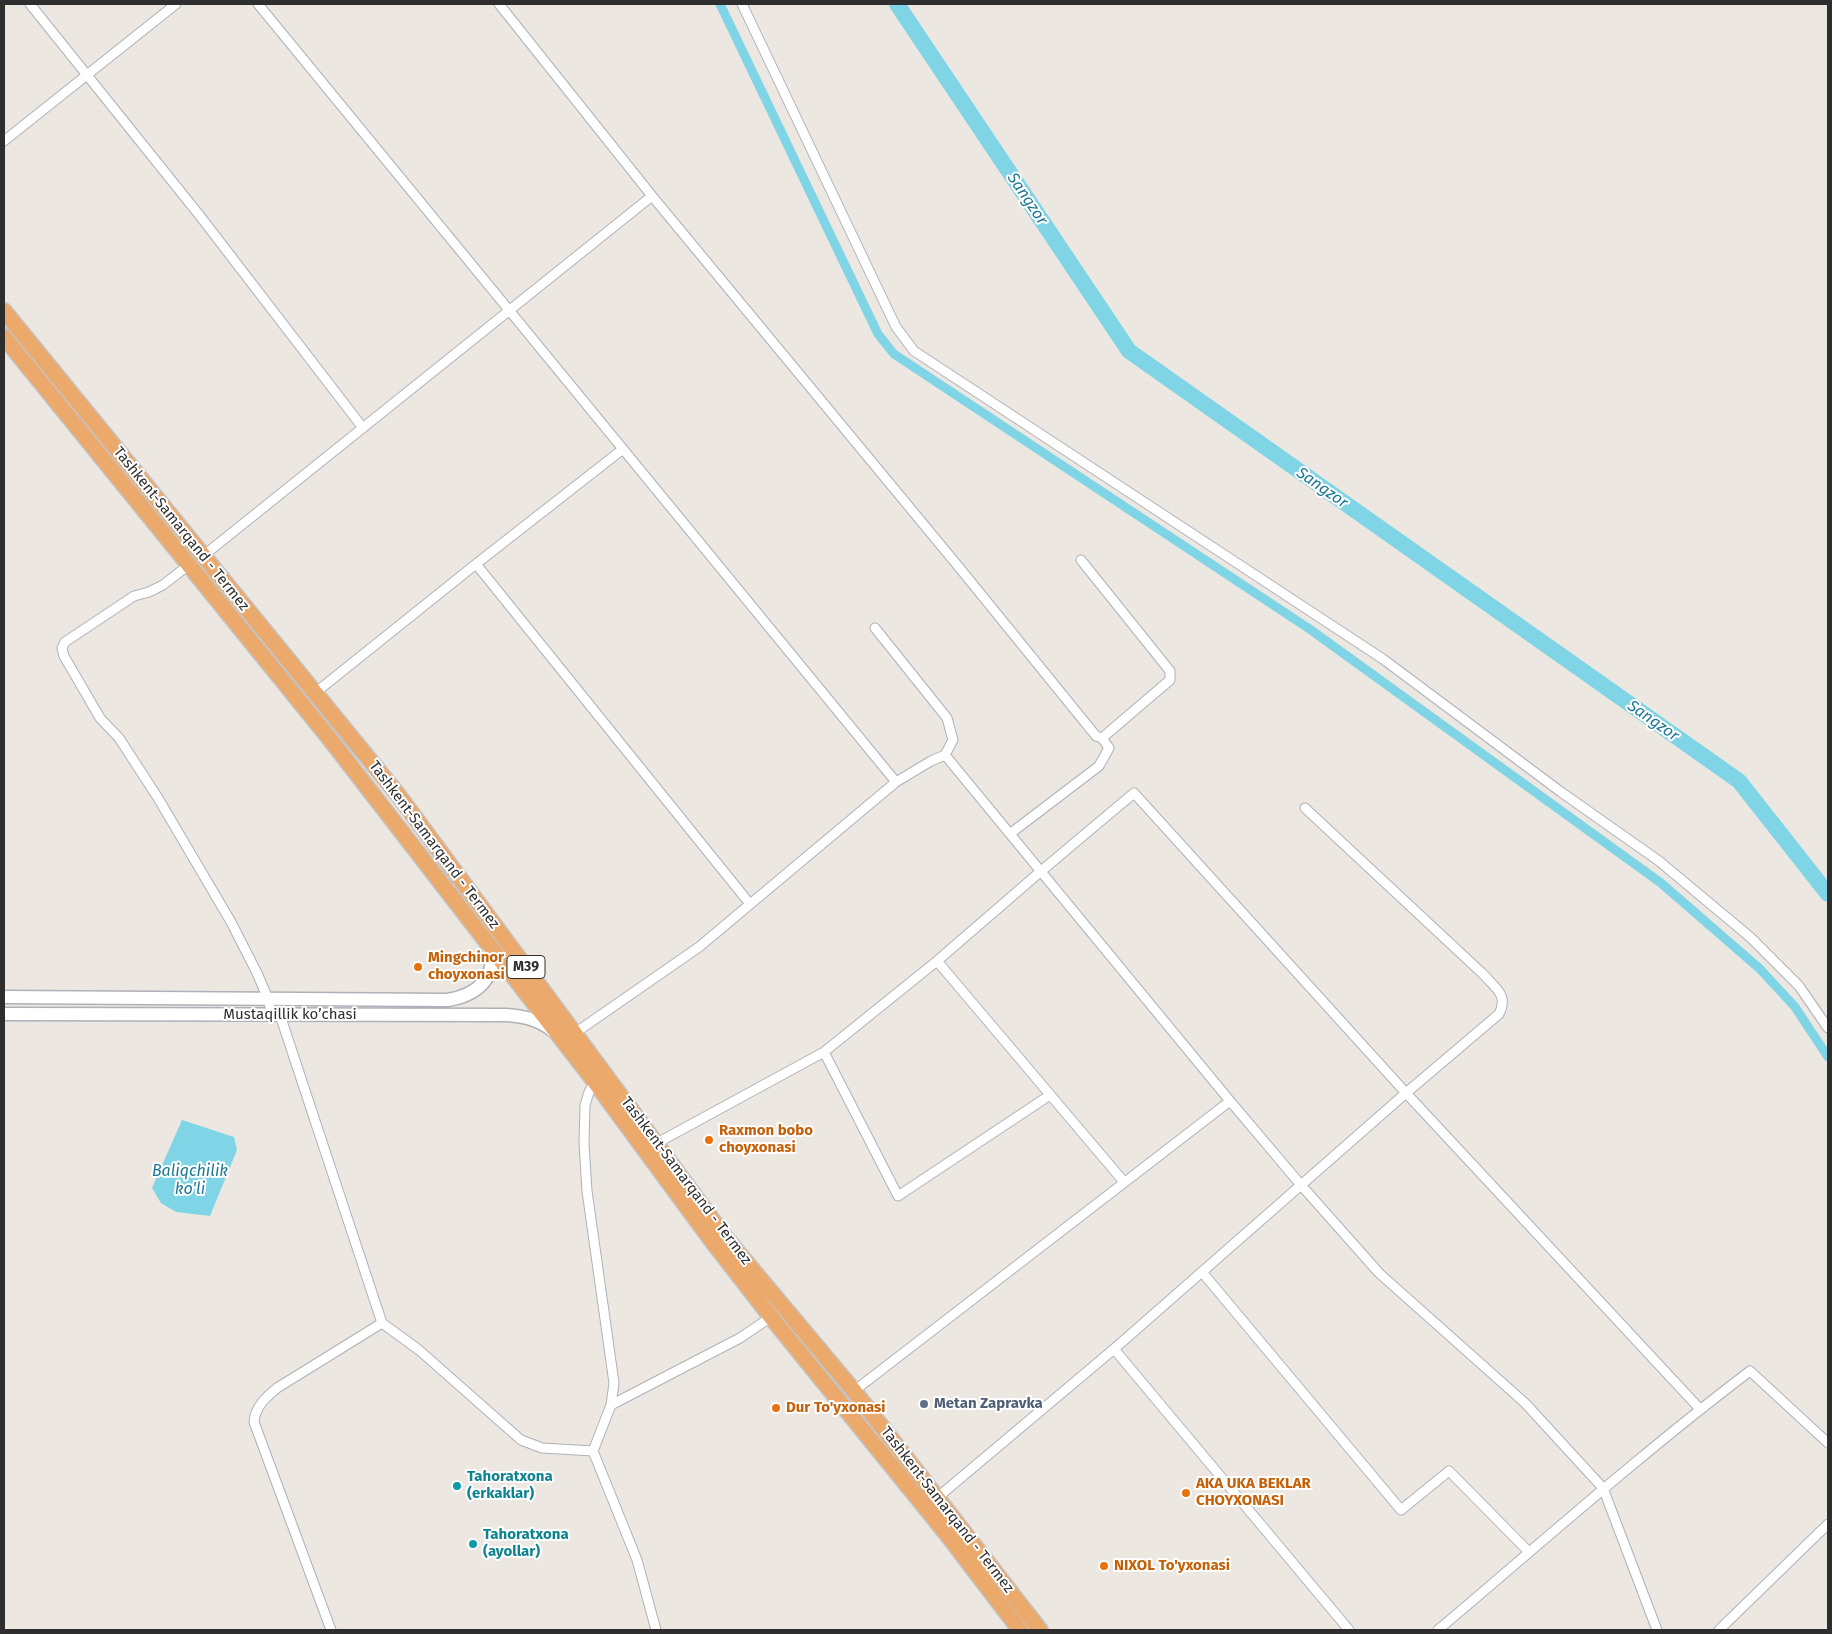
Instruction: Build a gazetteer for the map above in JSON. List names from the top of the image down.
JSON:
{
  "streets": {
    "highway": ["Tashkent-Samarqand - Termez", "M39"],
    "main road": ["Mustaqillik ko’chasi"]
  },
  "crossings": [
    ["Tashkent-Samarqand - Termez", "Mustaqillik ko’chasi"]
  ],
  "water": ["Sangzor", "Baliqchilik ko'li"],
  "places": [
    "Mingchinor choyxonasi",
    "Raxmon bobo choyxonasi",
    "Metan Zapravka",
    "Dur To'yxonasi",
    "Tahoratxona (erkaklar)",
    "AKA UKA BEKLAR CHOYXONASI",
    "Tahoratxona (ayollar)",
    "NIXOL To'yxonasi"
  ]
}
